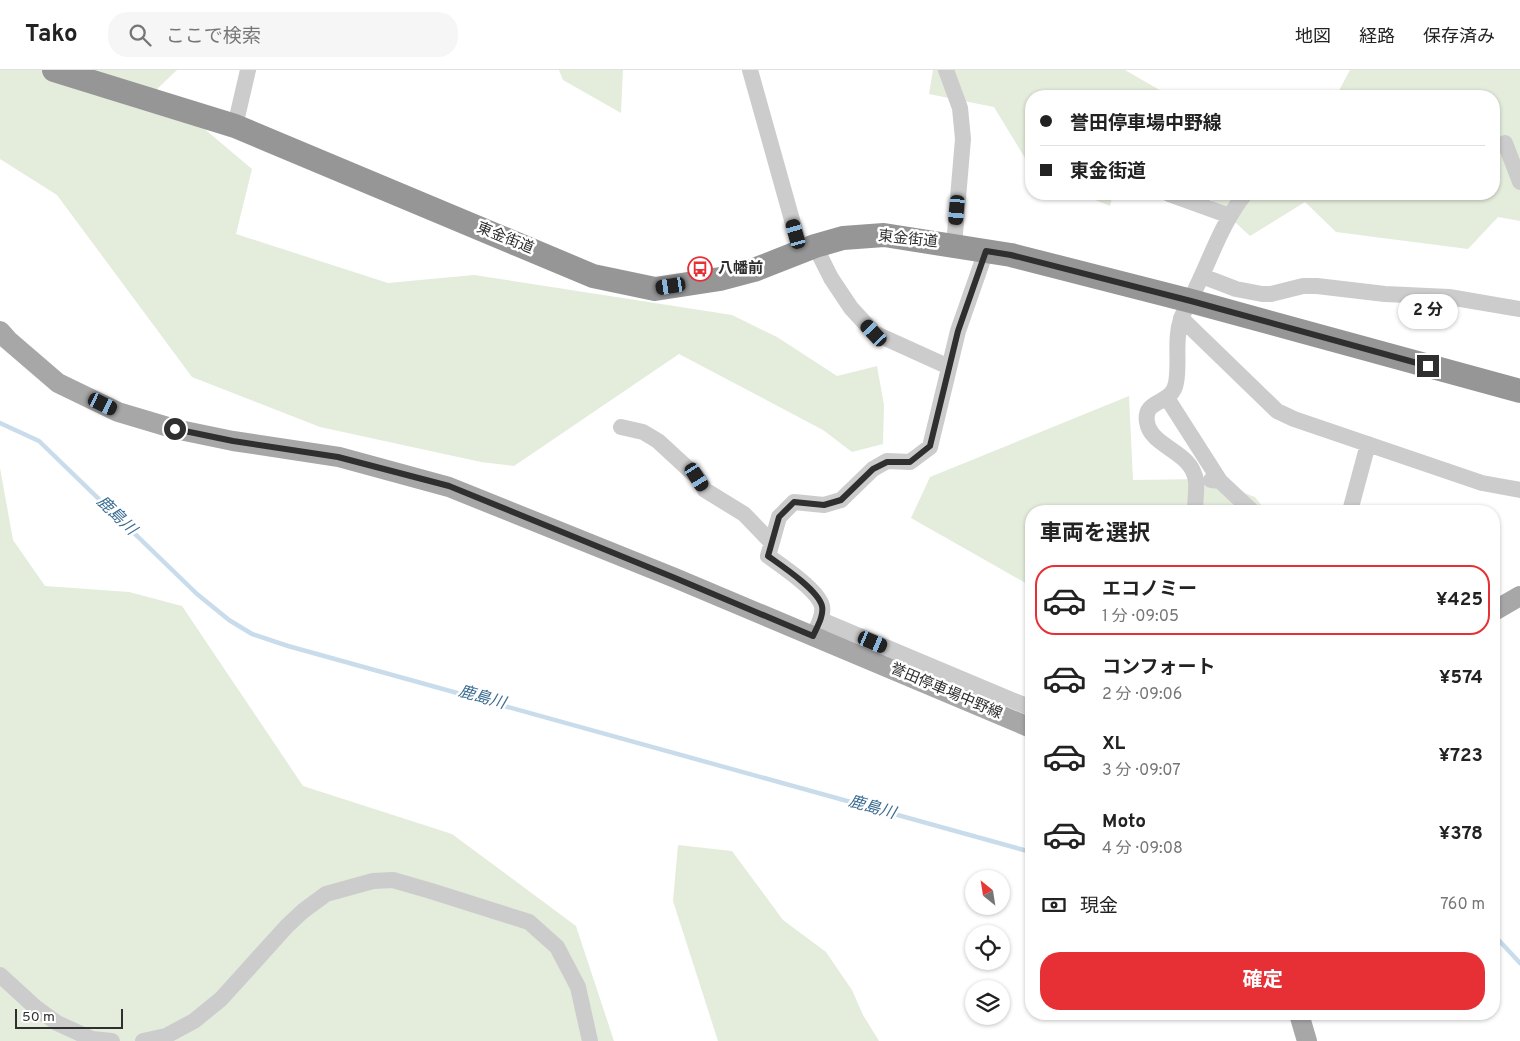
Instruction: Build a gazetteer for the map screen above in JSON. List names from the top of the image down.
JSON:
{
  "streets": {
    "highway": ["東金街道"],
    "main road": ["誉田停車場中野線"]
  },
  "water": ["鹿島川"],
  "places": {
    "bus stop": ["八幡前"]
  },
  "scale_bar": "50 m",
  "north": "top left",
  "page": {
    "header": "Tako",
    "search": "ここで検索",
    "nav": ["地図", "経路", "保存済み"],
    "banner": ["誉田停車場中野線", "東金街道"],
    "bubble": "2 分",
    "heading": "車両を選択",
    "list": [
      {
        "name": "エコノミー",
        "note": "1 分 · 09:05",
        "value": "¥425"
      },
      {
        "name": "コンフォート",
        "note": "2 分 · 09:06",
        "value": "¥574"
      },
      {
        "name": "XL",
        "note": "3 分 · 09:07",
        "value": "¥723"
      },
      {
        "name": "Moto",
        "note": "4 分 · 09:08",
        "value": "¥378"
      }
    ],
    "pay": ["現金", "760 m"],
    "buttons": "確定",
    "scale": "50 m"
  }
}
